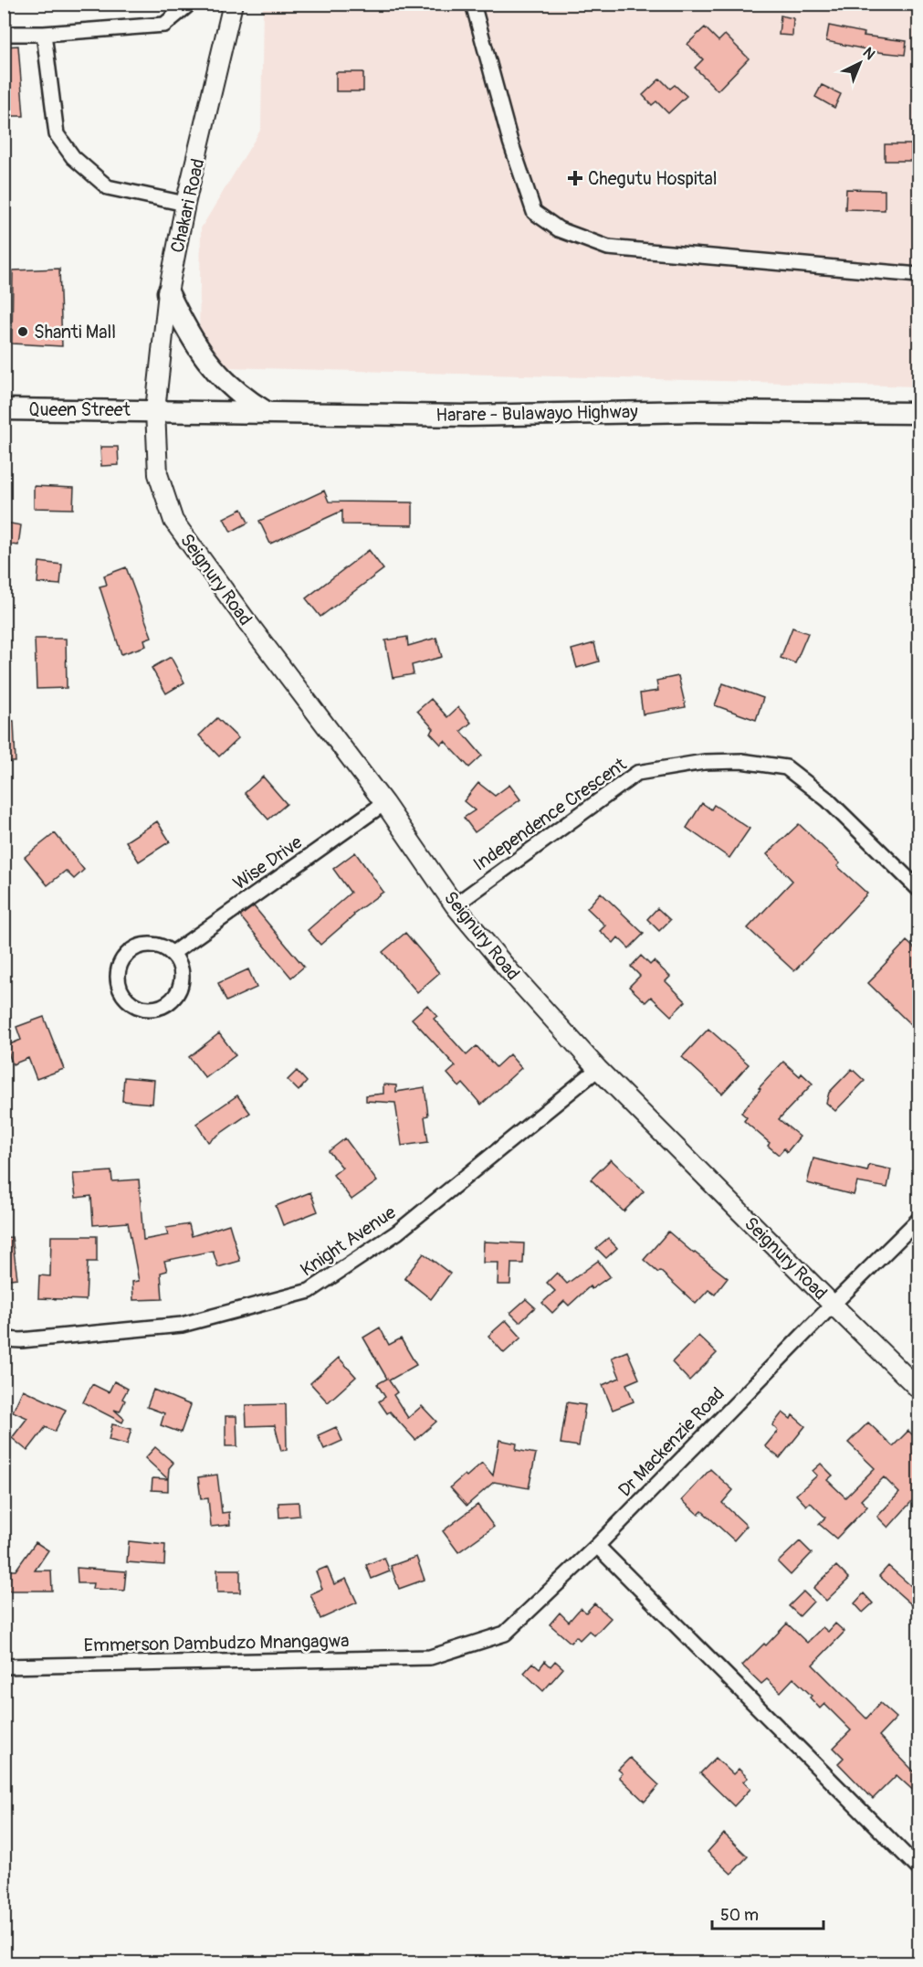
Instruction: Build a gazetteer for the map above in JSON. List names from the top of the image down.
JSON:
{
  "streets": {
    "highway": ["Queen Street", "Harare - Bulawayo Highway"],
    "main road": ["Chakari Road", "Seignury Road"],
    "street": [
      "Independence Crescent",
      "Wise Drive",
      "Knight Avenue",
      "Dr Mackenzie Road",
      "Emmerson Dambudzo Mnangagwa"
    ]
  },
  "crossings": [
    ["Chakari Road", "Queen Street"],
    ["Chakari Road", "Harare - Bulawayo Highway"],
    ["Chakari Road", "Seignury Road"],
    ["Queen Street", "Harare - Bulawayo Highway"],
    ["Queen Street", "Seignury Road"],
    ["Harare - Bulawayo Highway", "Seignury Road"],
    ["Seignury Road", "Independence Crescent"],
    ["Seignury Road", "Wise Drive"],
    ["Seignury Road", "Knight Avenue"],
    ["Seignury Road", "Dr Mackenzie Road"],
    ["Dr Mackenzie Road", "Emmerson Dambudzo Mnangagwa"]
  ],
  "places": {
    "health": ["Chegutu Hospital"],
    "other": ["Shanti Mall"]
  },
  "scale_bar": "50 m",
  "north": "top right"
}
